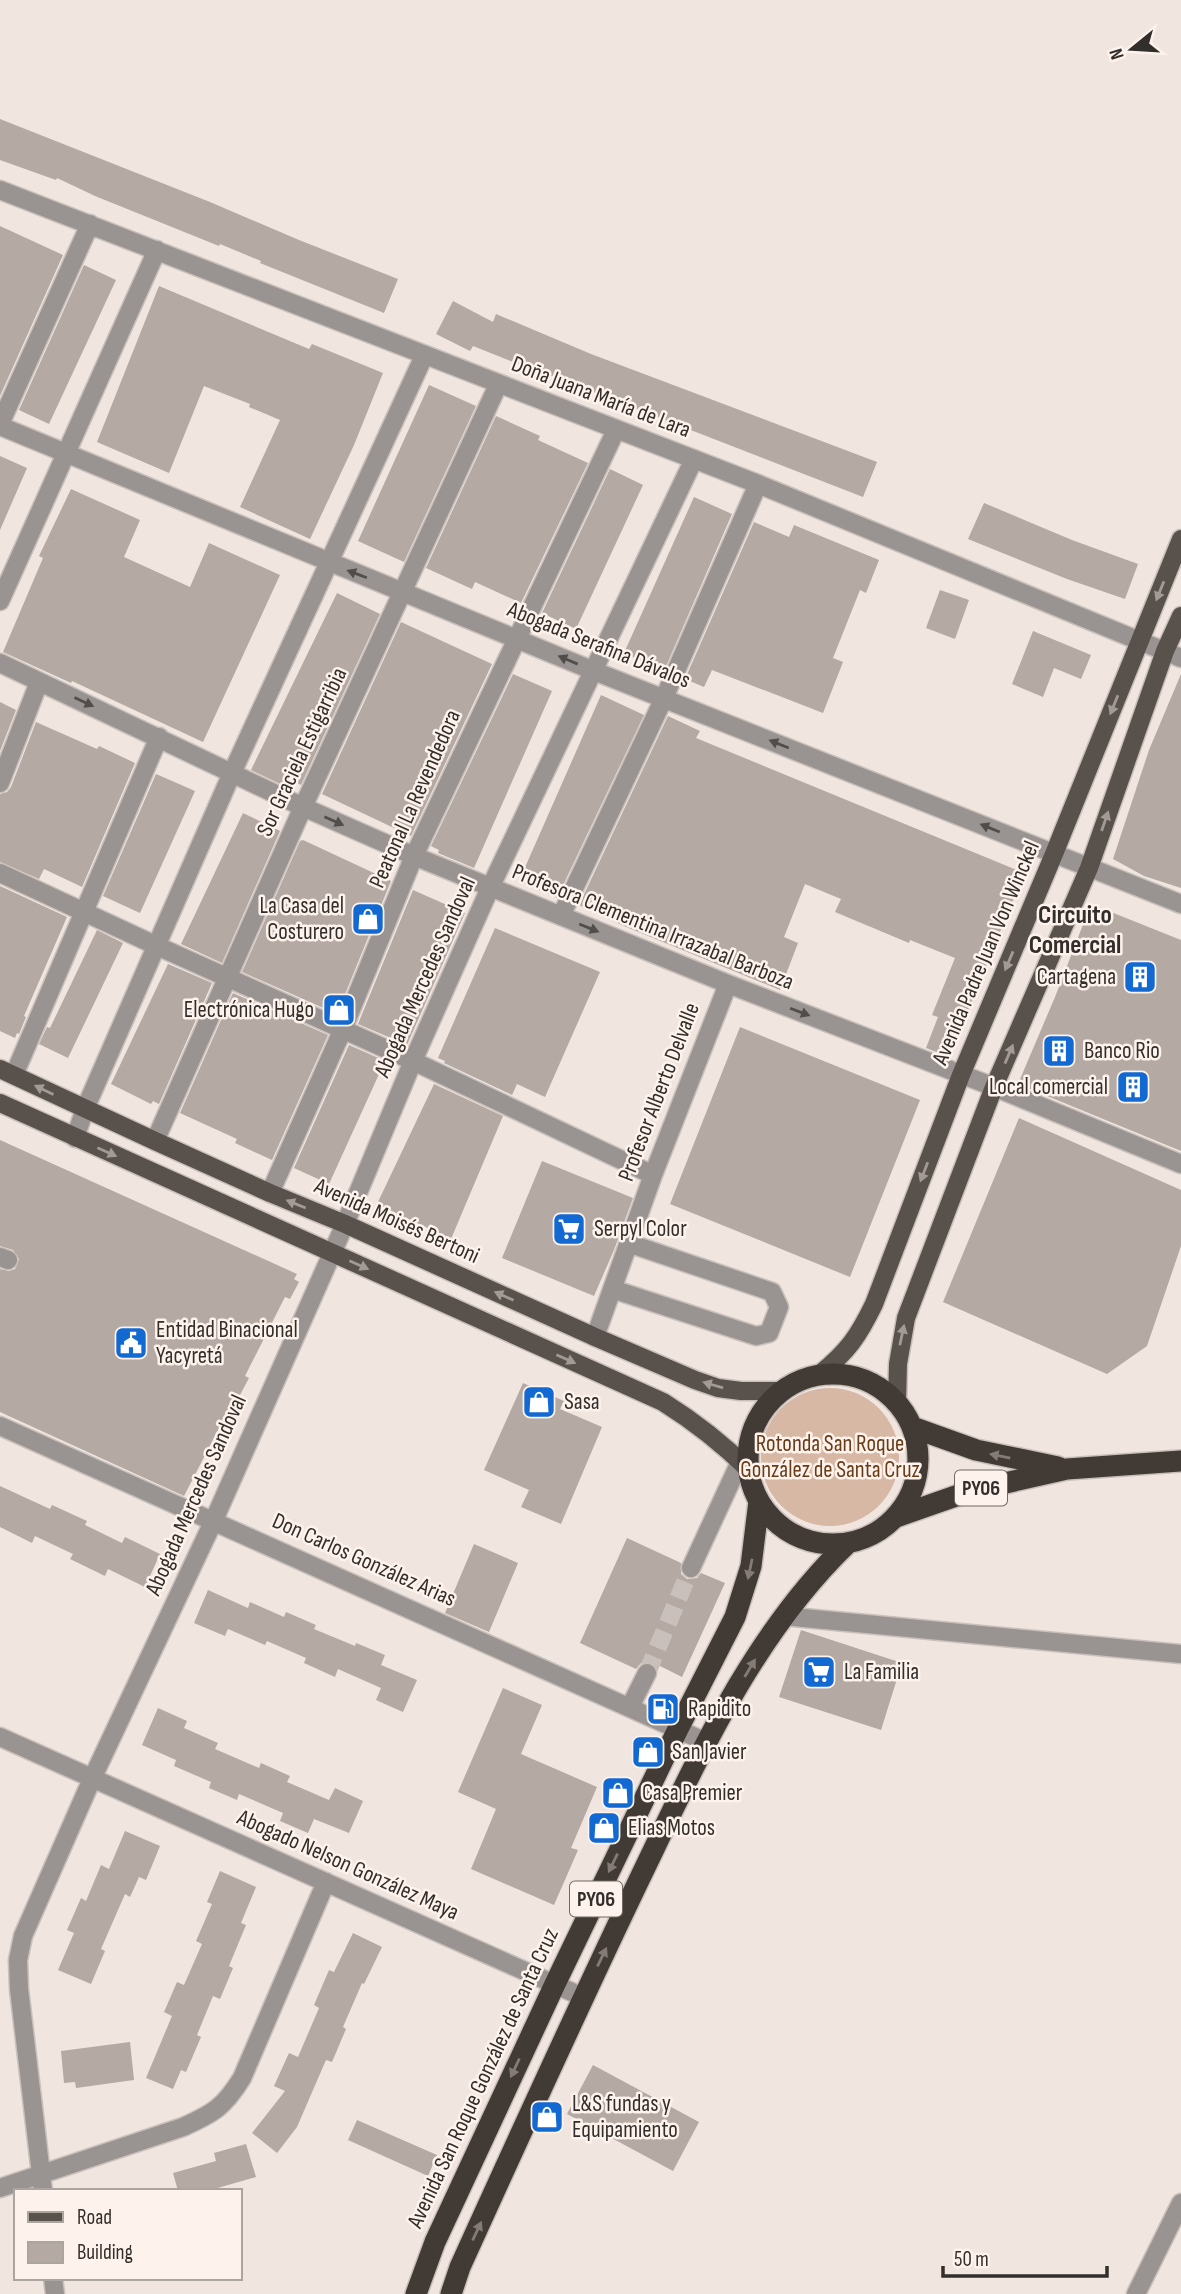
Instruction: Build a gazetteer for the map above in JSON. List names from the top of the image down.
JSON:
{
  "streets": {
    "highway": ["PY06", "Avenida San Roque González de Santa Cruz"],
    "main road": ["Avenida Padre Juan Von Winckel", "Avenida Moisés Bertoni"],
    "street": [
      "Doña Juana María de Lara",
      "Abogada Serafina Dávalos",
      "Sor Graciela Estigarribia",
      "Peatonal La Revendedora",
      "Profesora Clementina Irrazabal Barboza",
      "Abogada Mercedes Sandoval",
      "Profesor Alberto Delvalle",
      "Don Carlos González Arias",
      "Abogado Nelson González Maya"
    ]
  },
  "crossings": [
    ["Doña Juana María de Lara", "Sor Graciela Estigarribia"],
    ["Doña Juana María de Lara", "Peatonal La Revendedora"],
    ["Doña Juana María de Lara", "Avenida Padre Juan Von Winckel"],
    ["Doña Juana María de Lara", "Abogada Mercedes Sandoval"],
    ["Abogada Serafina Dávalos", "Sor Graciela Estigarribia"],
    ["Abogada Serafina Dávalos", "Peatonal La Revendedora"],
    ["Abogada Serafina Dávalos", "Avenida Padre Juan Von Winckel"],
    ["Abogada Serafina Dávalos", "Abogada Mercedes Sandoval"],
    ["Sor Graciela Estigarribia", "Profesora Clementina Irrazabal Barboza"],
    ["Sor Graciela Estigarribia", "Avenida Moisés Bertoni"],
    ["Peatonal La Revendedora", "Profesora Clementina Irrazabal Barboza"],
    ["Peatonal La Revendedora", "Avenida Moisés Bertoni"],
    ["Profesora Clementina Irrazabal Barboza", "Avenida Padre Juan Von Winckel"],
    ["Profesora Clementina Irrazabal Barboza", "Abogada Mercedes Sandoval"],
    ["Profesora Clementina Irrazabal Barboza", "Profesor Alberto Delvalle"],
    ["Avenida Padre Juan Von Winckel", "Avenida Moisés Bertoni"],
    ["Avenida Padre Juan Von Winckel", "PY06"],
    ["Avenida Padre Juan Von Winckel", "Avenida San Roque González de Santa Cruz"],
    ["Abogada Mercedes Sandoval", "Avenida Moisés Bertoni"],
    ["Abogada Mercedes Sandoval", "Don Carlos González Arias"],
    ["Abogada Mercedes Sandoval", "Abogado Nelson González Maya"],
    ["Profesor Alberto Delvalle", "Avenida Moisés Bertoni"],
    ["Avenida Moisés Bertoni", "PY06"],
    ["Avenida Moisés Bertoni", "Avenida San Roque González de Santa Cruz"],
    ["PY06", "Don Carlos González Arias"],
    ["PY06", "Abogado Nelson González Maya"],
    ["PY06", "Avenida San Roque González de Santa Cruz"],
    ["Don Carlos González Arias", "Avenida San Roque González de Santa Cruz"],
    ["Abogado Nelson González Maya", "Avenida San Roque González de Santa Cruz"]
  ],
  "one_way": ["Abogada Serafina Dávalos", "Profesora Clementina Irrazabal Barboza"],
  "districts": ["Circuito Comercial"],
  "parks": ["Rotonda San Roque González de Santa Cruz"],
  "places": {
    "shop": [
      "La Casa del Costurero",
      "Electrónica Hugo",
      "Sasa",
      "San Javier",
      "Casa Premier",
      "Elias Motos",
      "L&S fundas y Equipamiento"
    ],
    "building": ["Cartagena", "Banco Rio", "Local comercial"],
    "supermarket": ["Serpyl Color", "La Familia"],
    "public building": ["Entidad Binacional Yacyretá"],
    "fuel station": ["Rapidito"]
  },
  "legend": ["Road", "Building"],
  "scale_bar": "50 m",
  "north": "left"
}
